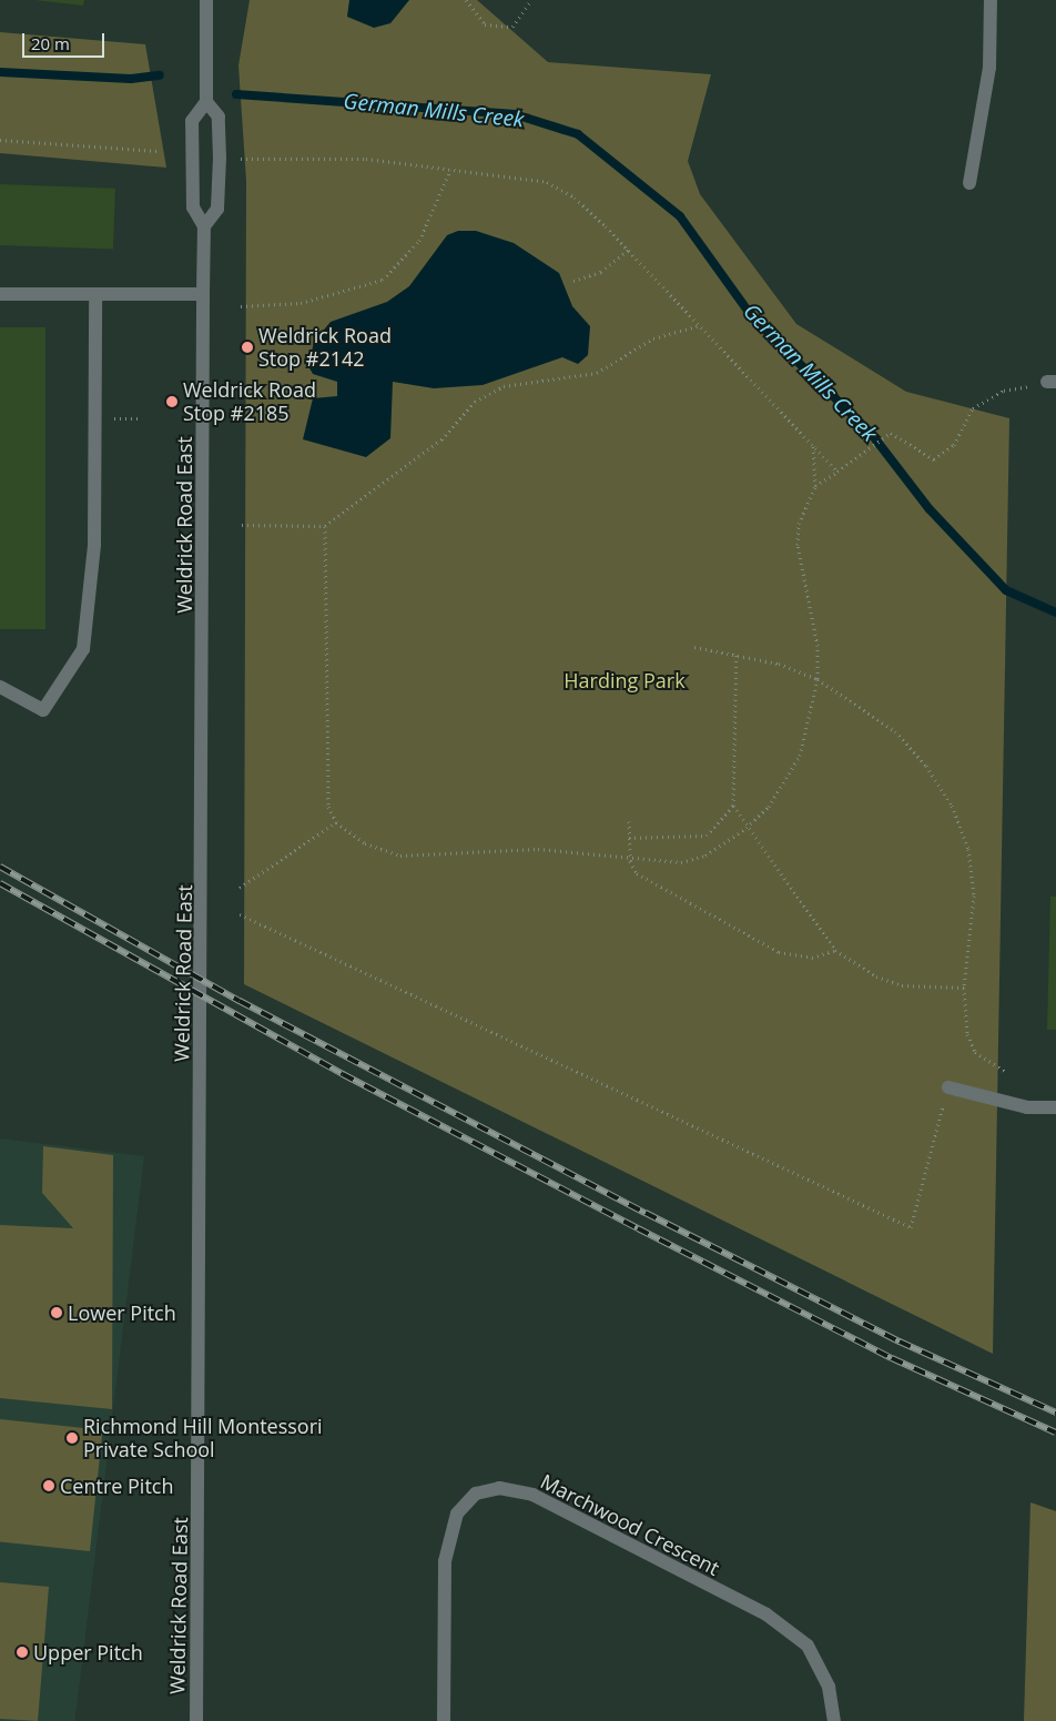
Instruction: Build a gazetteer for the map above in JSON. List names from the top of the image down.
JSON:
{
  "streets": {
    "street": ["Weldrick Road East", "Marchwood Crescent"]
  },
  "water": ["German Mills Creek"],
  "parks": ["Harding Park"],
  "places": [
    "Weldrick Road Stop #2142",
    "Weldrick Road Stop #2185",
    "Lower Pitch",
    "Richmond Hill Montessori Private School",
    "Centre Pitch",
    "Upper Pitch"
  ],
  "scale_bar": "20 m"
}
